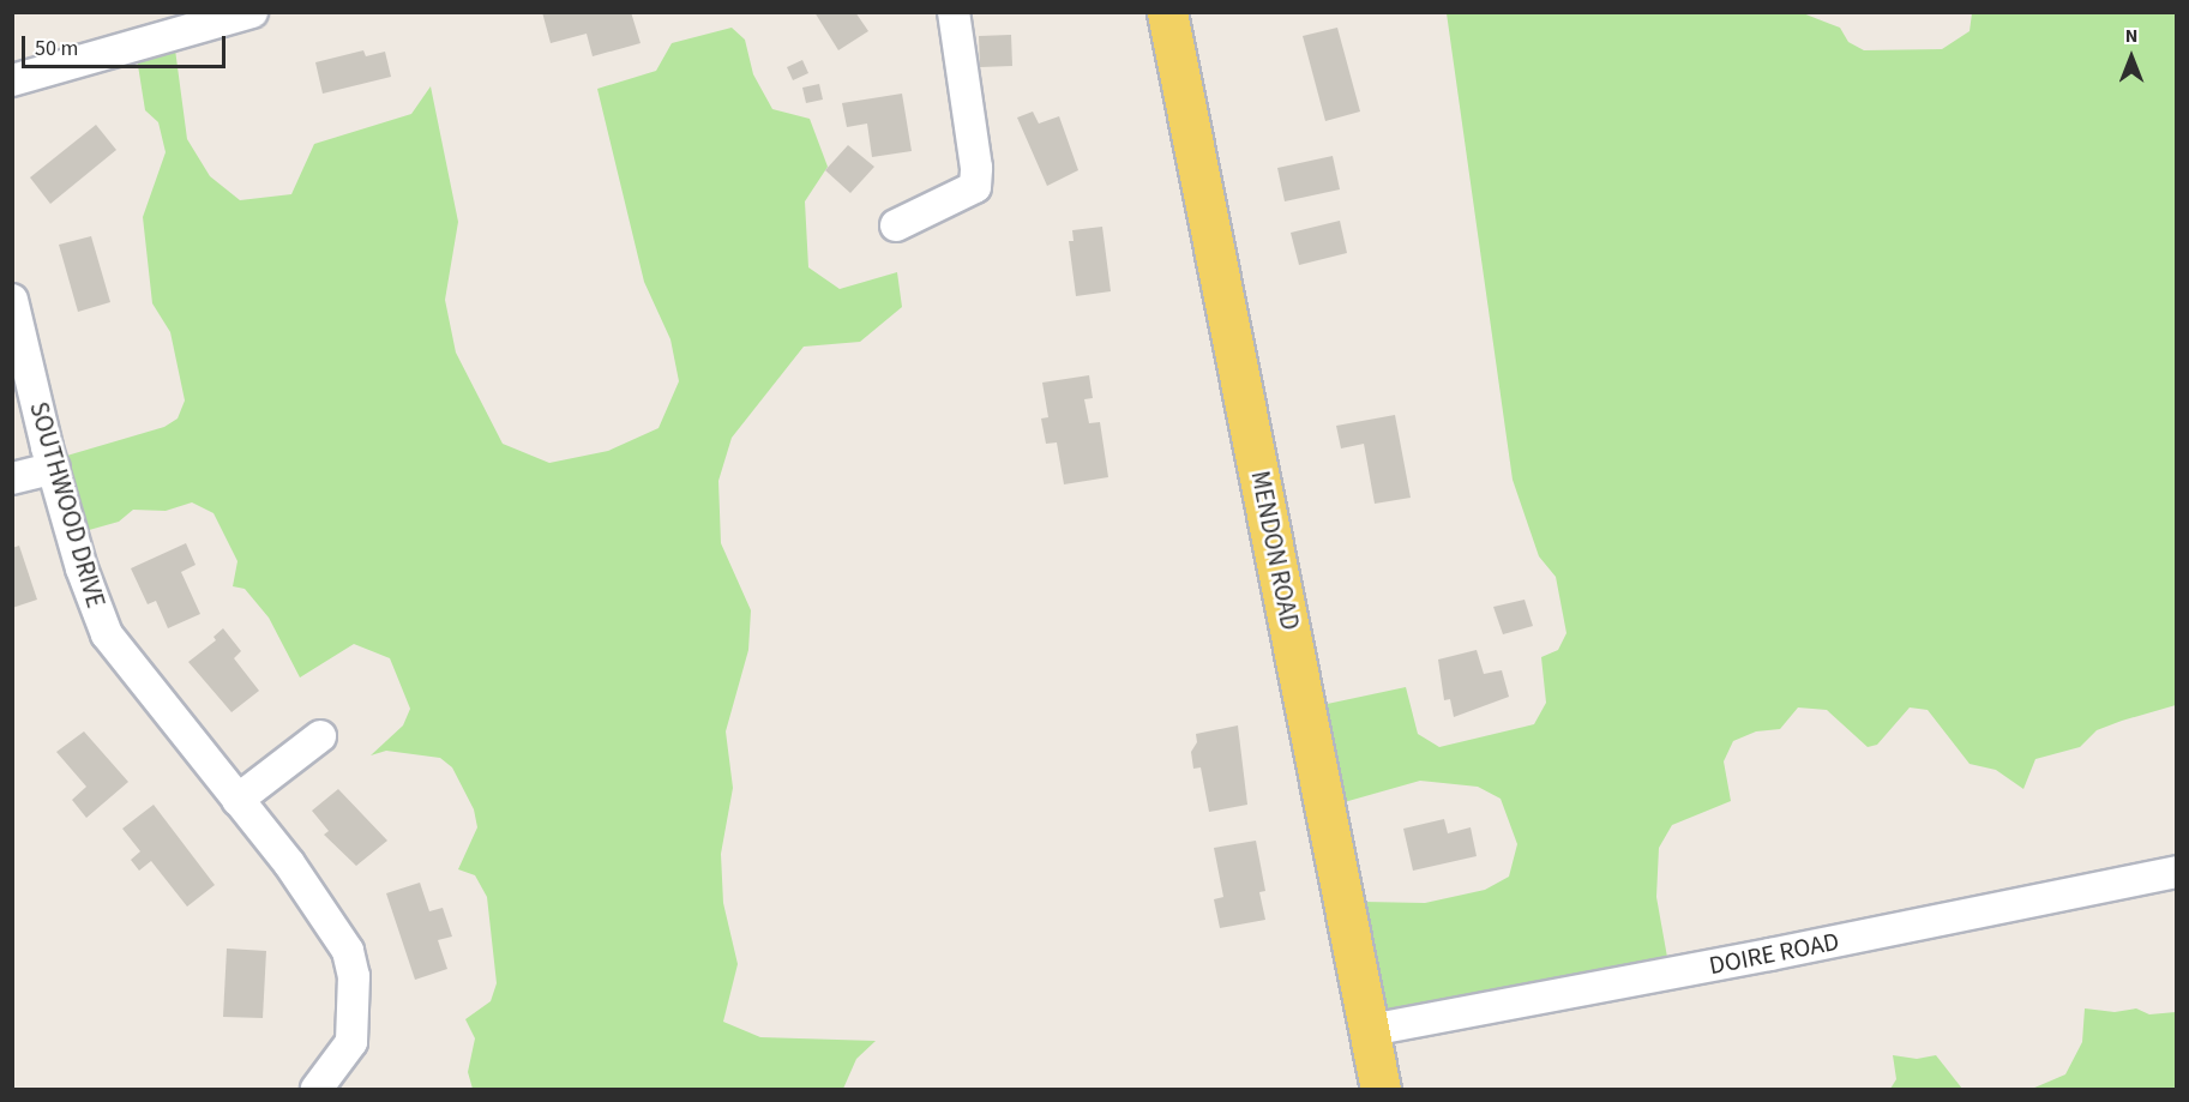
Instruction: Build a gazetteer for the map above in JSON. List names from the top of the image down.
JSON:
{
  "streets": {
    "main road": ["MENDON ROAD"],
    "street": ["SOUTHWOOD DRIVE", "DOIRE ROAD"]
  },
  "crossings": [
    ["MENDON ROAD", "DOIRE ROAD"]
  ],
  "scale_bar": "50 m",
  "north": "top"
}
